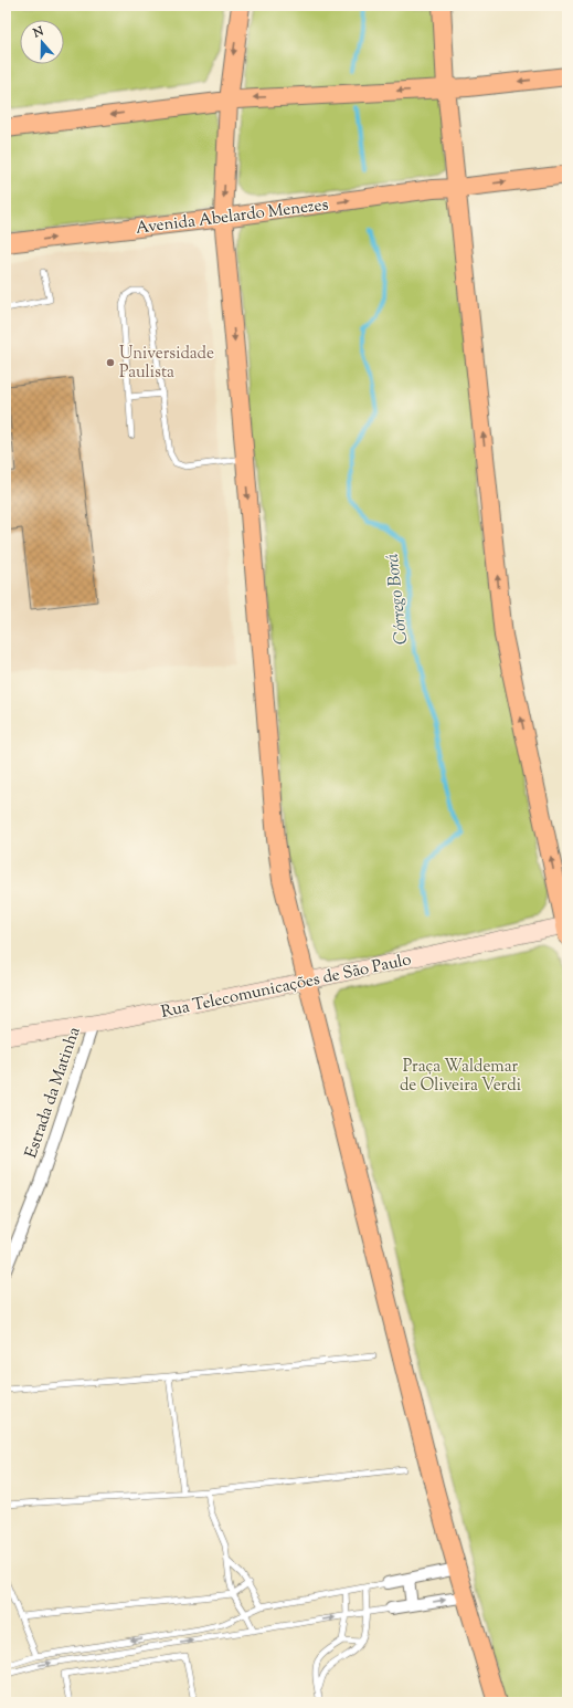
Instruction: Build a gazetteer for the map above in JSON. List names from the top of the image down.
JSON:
{
  "streets": {
    "main road": ["Avenida Abelardo Menezes"],
    "street": ["Rua Telecomunicações de São Paulo", "Estrada da Matinha"]
  },
  "crossings": [
    ["Rua Telecomunicações de São Paulo", "Estrada da Matinha"]
  ],
  "water": ["Córrego Borá"],
  "parks": ["Praça Waldemar de Oliveira Verdi"],
  "places": ["Universidade Paulista"],
  "north": "top"
}
